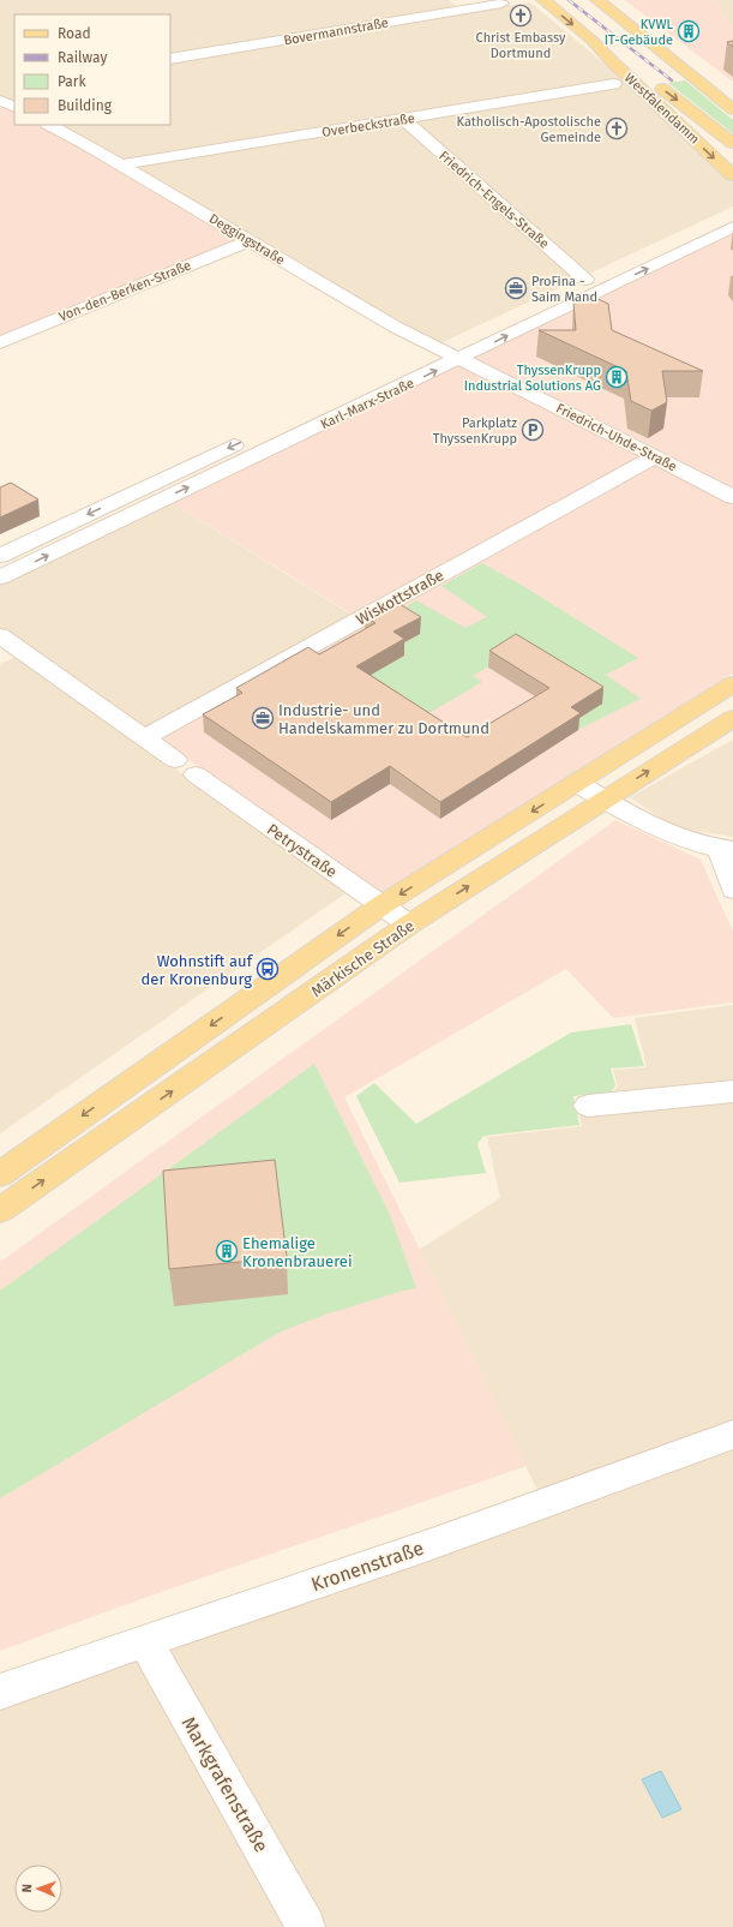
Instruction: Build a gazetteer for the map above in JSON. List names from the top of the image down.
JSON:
{
  "streets": {
    "main road": ["Westfalendamm", "Märkische Straße"],
    "street": [
      "Bovermannstraße",
      "Overbeckstraße",
      "Friedrich-Engels-Straße",
      "Deggingstraße",
      "Von-den-Berken-Straße",
      "Karl-Marx-Straße",
      "Friedrich-Uhde-Straße",
      "Wiskottstraße",
      "Petrystraße",
      "Kronenstraße",
      "Markgrafenstraße"
    ]
  },
  "crossings": [
    ["Overbeckstraße", "Friedrich-Engels-Straße"],
    ["Overbeckstraße", "Deggingstraße"],
    ["Friedrich-Engels-Straße", "Karl-Marx-Straße"],
    ["Deggingstraße", "Von-den-Berken-Straße"],
    ["Deggingstraße", "Karl-Marx-Straße"],
    ["Deggingstraße", "Friedrich-Uhde-Straße"],
    ["Karl-Marx-Straße", "Friedrich-Uhde-Straße"],
    ["Friedrich-Uhde-Straße", "Wiskottstraße"],
    ["Petrystraße", "Märkische Straße"],
    ["Kronenstraße", "Markgrafenstraße"]
  ],
  "places": {
    "church": ["Christ Embassy Dortmund", "Katholisch-Apostolische Gemeinde"],
    "building": ["KVWL IT-Gebäude", "ThyssenKrupp Industrial Solutions AG", "Ehemalige Kronenbrauerei"],
    "office": ["ProFina - Saim Mand", "Industrie- und Handelskammer zu Dortmund"],
    "parking": ["Parkplatz ThyssenKrupp"],
    "bus stop": ["Wohnstift auf der Kronenburg"]
  },
  "legend": [
    "Road",
    "Railway",
    "Park",
    "Building"
  ],
  "north": "left"
}
